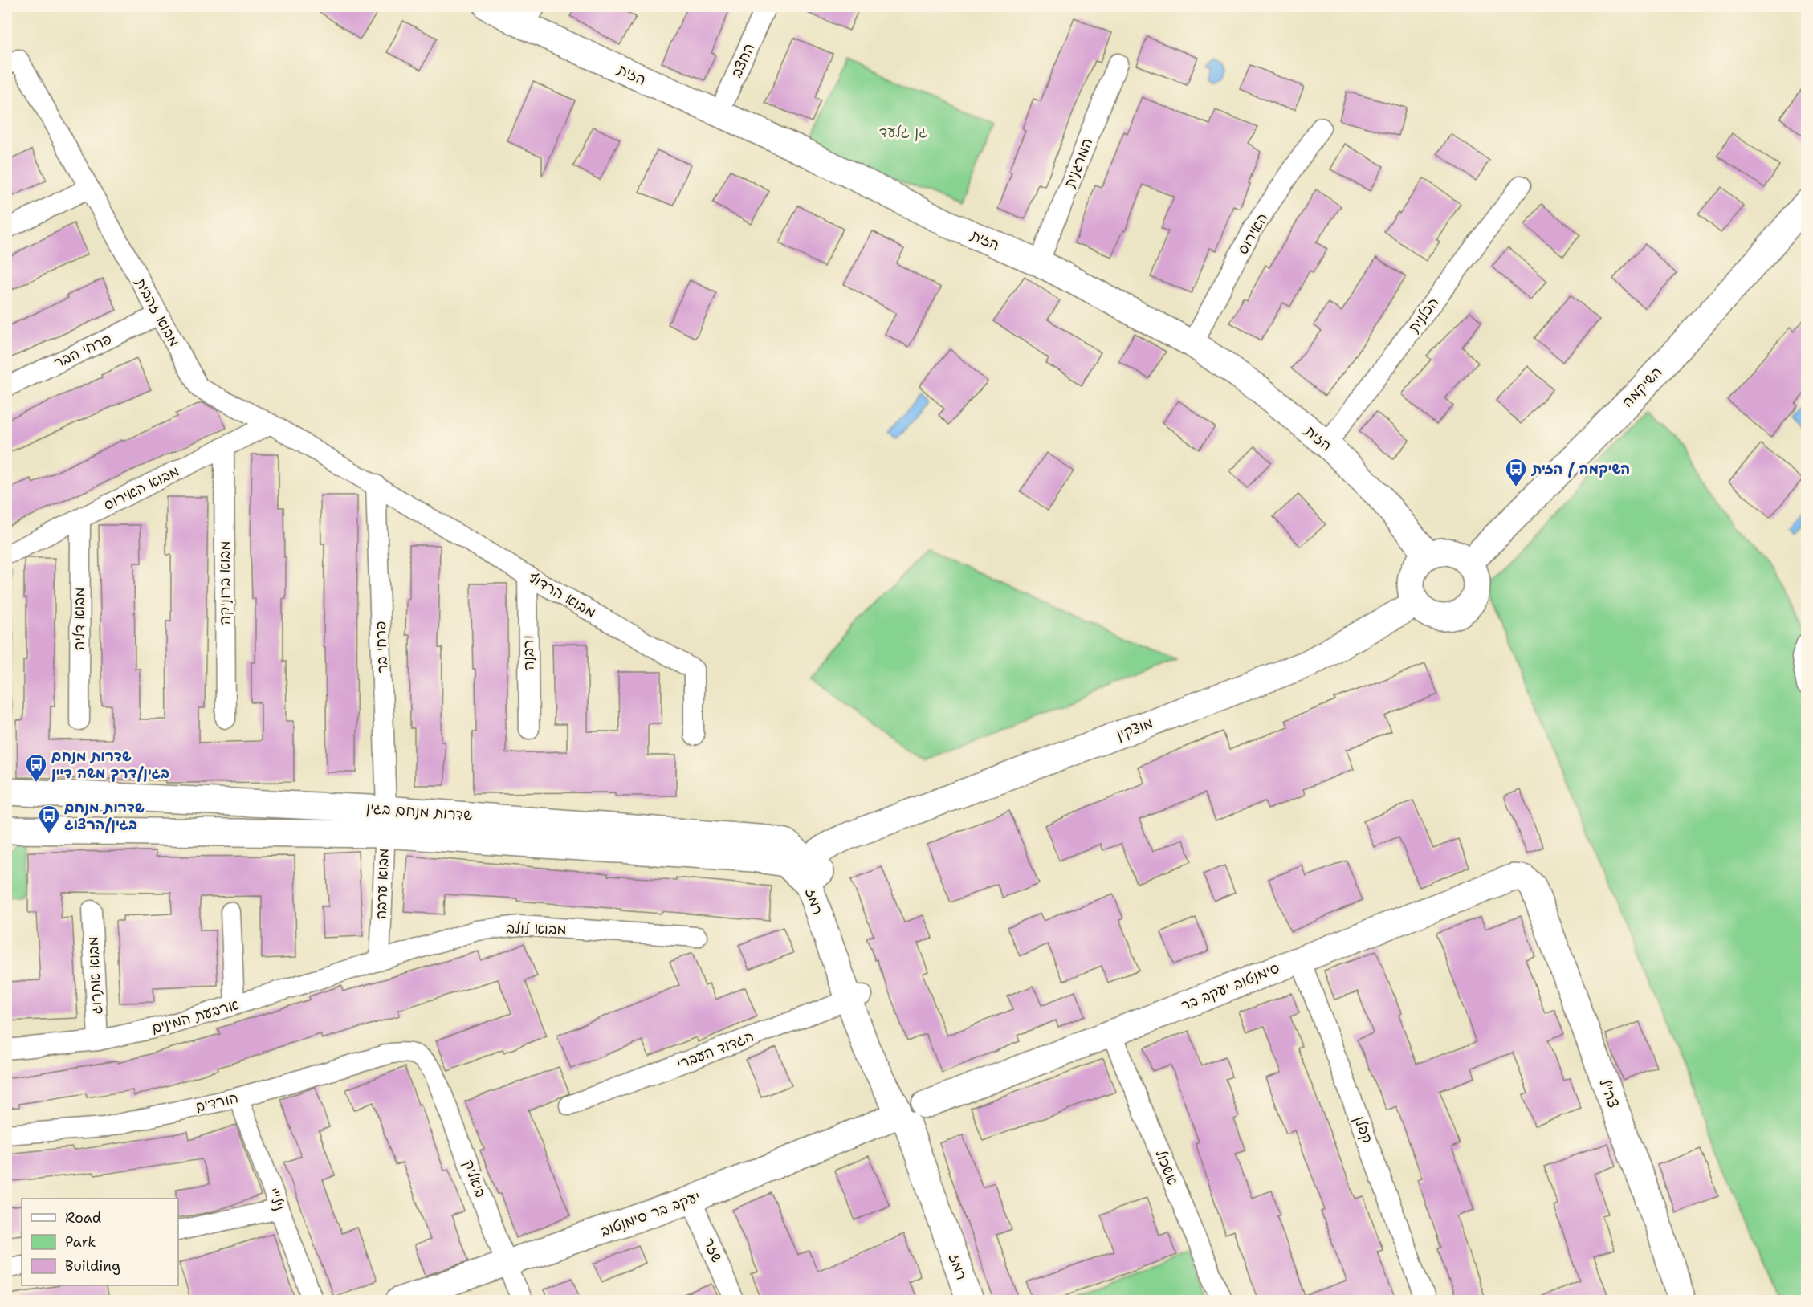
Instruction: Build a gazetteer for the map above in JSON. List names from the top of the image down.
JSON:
{
  "streets": {
    "street": [
      "החצב",
      "הזית",
      "המרגנית",
      "האירוס",
      "מבוא זהבית",
      "הכלנית",
      "פרחי הבר",
      "השיקמה",
      "מבוא האירוס",
      "מבוא ברוניקה",
      "מבוא הרדוף",
      "מבוא דליה",
      "פרחי בר",
      "ורבנה",
      "מוצקין",
      "שדרות מנחם בגין",
      "מבוא ערבה",
      "רמז",
      "מבוא לולב",
      "מבוא אתרוג",
      "סימנטוב יעקב בר",
      "ארבעת המינים",
      "הגדוד העברי",
      "צה\"ל",
      "הורדים",
      "קפלן",
      "אשכול",
      "ביאליק",
      "ניל\"י",
      "יעקב בר סימנטוב",
      "שזר"
    ]
  },
  "crossings": [
    ["החצב", "הזית"],
    ["הזית", "המרגנית"],
    ["הזית", "האירוס"],
    ["הזית", "הכלנית"],
    ["הזית", "השיקמה"],
    ["הזית", "מוצקין"],
    ["מבוא זהבית", "פרחי הבר"],
    ["מבוא זהבית", "מבוא האירוס"],
    ["מבוא זהבית", "מבוא הרדוף"],
    ["מבוא זהבית", "פרחי בר"],
    ["השיקמה", "מוצקין"],
    ["מבוא האירוס", "מבוא ברוניקה"],
    ["מבוא האירוס", "מבוא דליה"],
    ["מבוא הרדוף", "פרחי בר"],
    ["מבוא הרדוף", "ורבנה"],
    ["פרחי בר", "שדרות מנחם בגין"],
    ["פרחי בר", "מבוא ערבה"],
    ["מוצקין", "רמז"],
    ["שדרות מנחם בגין", "מבוא ערבה"],
    ["שדרות מנחם בגין", "רמז"],
    ["מבוא ערבה", "מבוא לולב"],
    ["מבוא ערבה", "ארבעת המינים"],
    ["רמז", "סימנטוב יעקב בר"],
    ["רמז", "הגדוד העברי"],
    ["רמז", "יעקב בר סימנטוב"],
    ["מבוא לולב", "ארבעת המינים"],
    ["מבוא אתרוג", "ארבעת המינים"],
    ["סימנטוב יעקב בר", "צה\"ל"],
    ["סימנטוב יעקב בר", "קפלן"],
    ["סימנטוב יעקב בר", "אשכול"],
    ["סימנטוב יעקב בר", "יעקב בר סימנטוב"],
    ["הורדים", "ביאליק"],
    ["הורדים", "ניל\"י"],
    ["ביאליק", "יעקב בר סימנטוב"],
    ["יעקב בר סימנטוב", "שזר"]
  ],
  "parks": ["גן גלעד"],
  "places": {
    "bus stop": ["השיקמה / הזית", "שדרות מנחם בגין/דרך משה דיין", "שדרות מנחם בגין/הרצוג"]
  },
  "legend": ["Road", "Park", "Building"]
}
